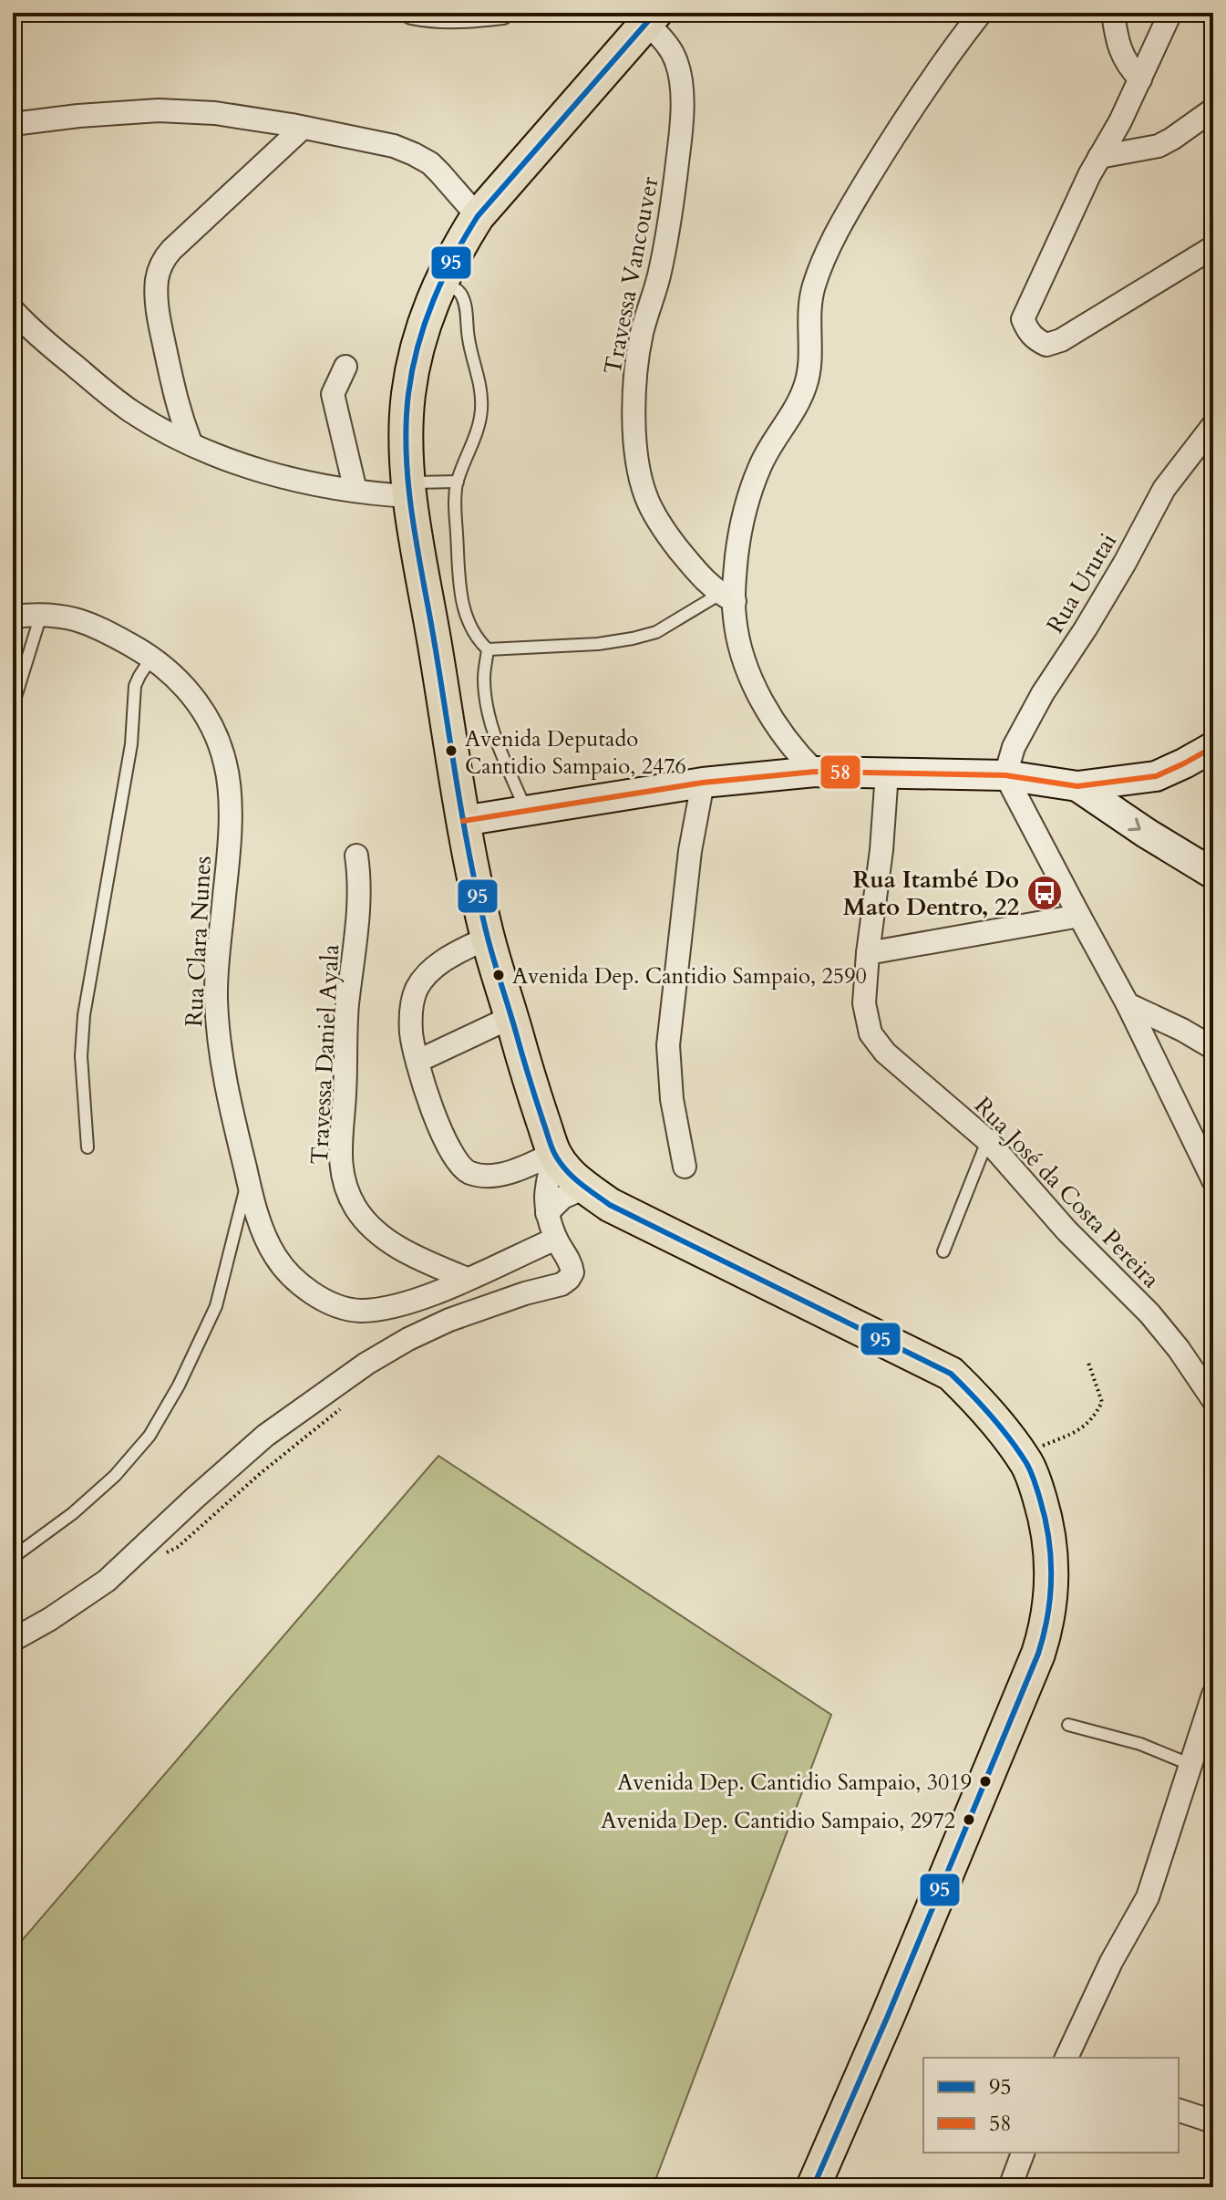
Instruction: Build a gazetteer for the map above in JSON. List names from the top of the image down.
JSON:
{
  "streets": {
    "street": [
      "Travessa Vancouver",
      "Rua Urutai",
      "Rua Clara Nunes",
      "Travessa Daniel Ayala",
      "Rua José da Costa Pereira"
    ]
  },
  "crossings": [
    ["Rua Clara Nunes", "Travessa Daniel Ayala"]
  ],
  "places": {
    "other": [
      "Avenida Deputado Cantidio Sampaio, 2476",
      "Avenida Dep. Cantidio Sampaio, 2590",
      "Avenida Dep. Cantidio Sampaio, 3019",
      "Avenida Dep. Cantidio Sampaio, 2972"
    ],
    "bus stop": ["Rua Itambé Do Mato Dentro, 22"]
  },
  "lines": ["transit line 95", "transit line 58"],
  "legend": ["95", "58"]
}
